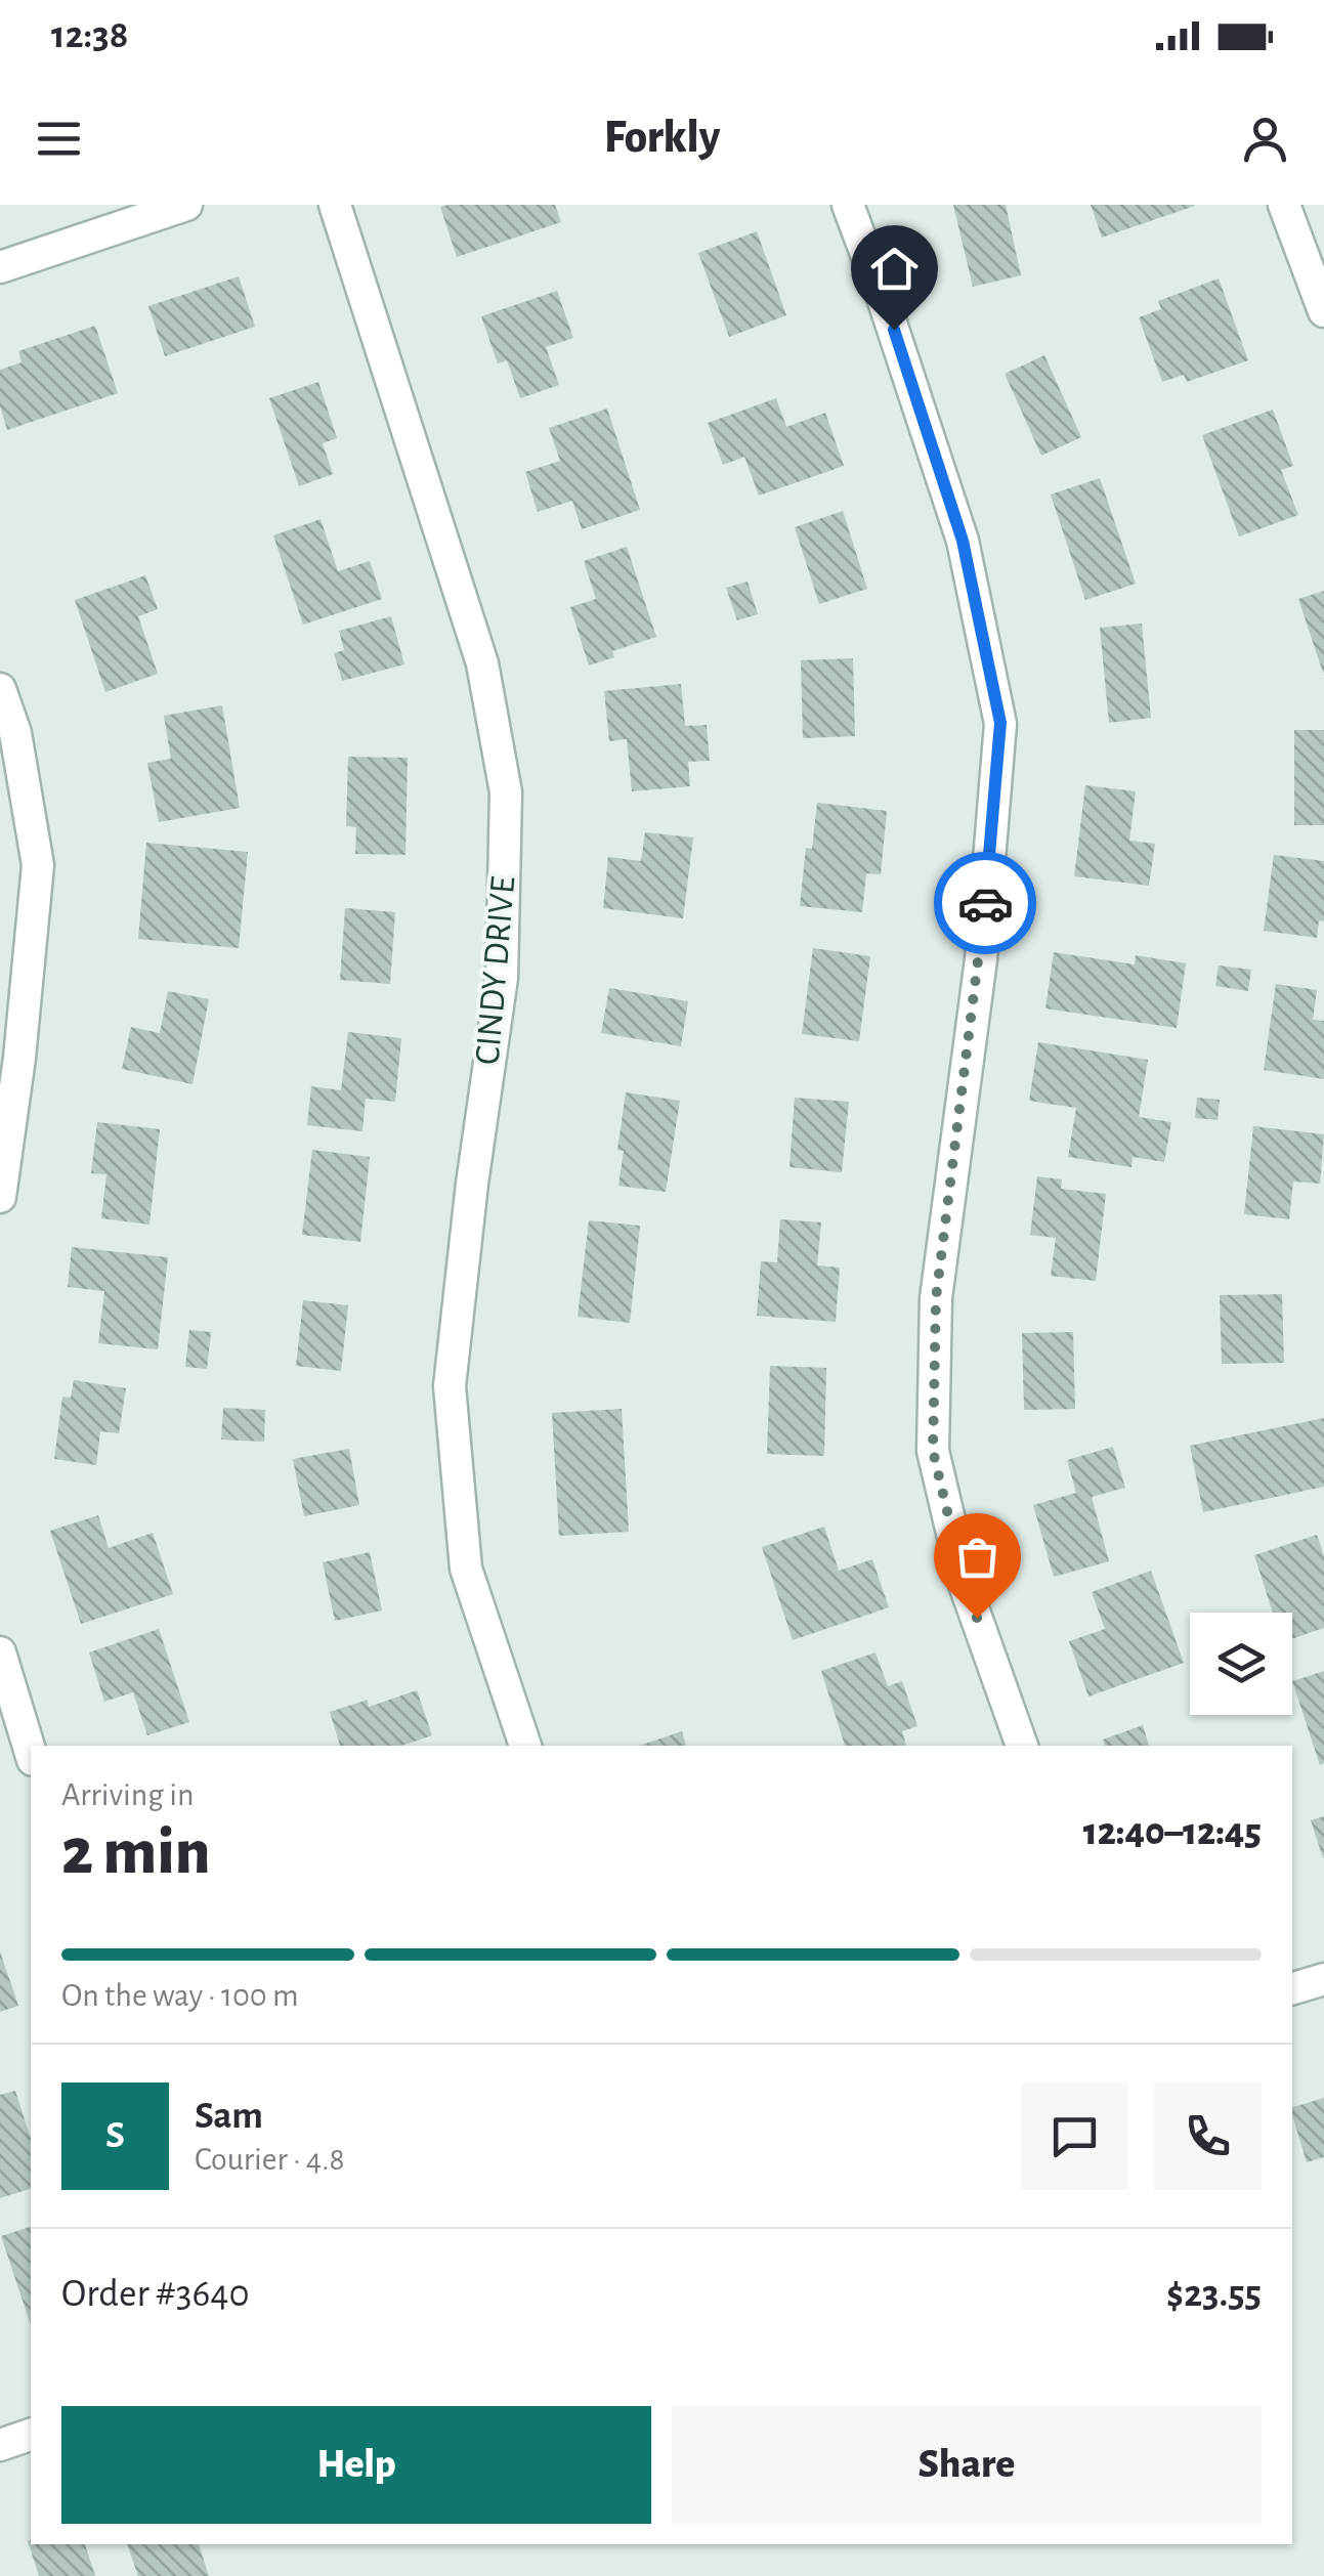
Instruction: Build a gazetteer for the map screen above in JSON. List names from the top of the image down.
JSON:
{
  "streets": {
    "street": ["CINDY DRIVE"]
  },
  "page": {
    "status": "12:38",
    "header": "Forkly",
    "heading": ["2 min", "Arriving in", "12:40–12:45"],
    "panel": [
      "Sam",
      "Courier · 4.8",
      "Order #3640",
      "$23.55"
    ],
    "bar": "On the way · 100 m",
    "round": "S",
    "buttons": ["Help", "Share"]
  }
}
